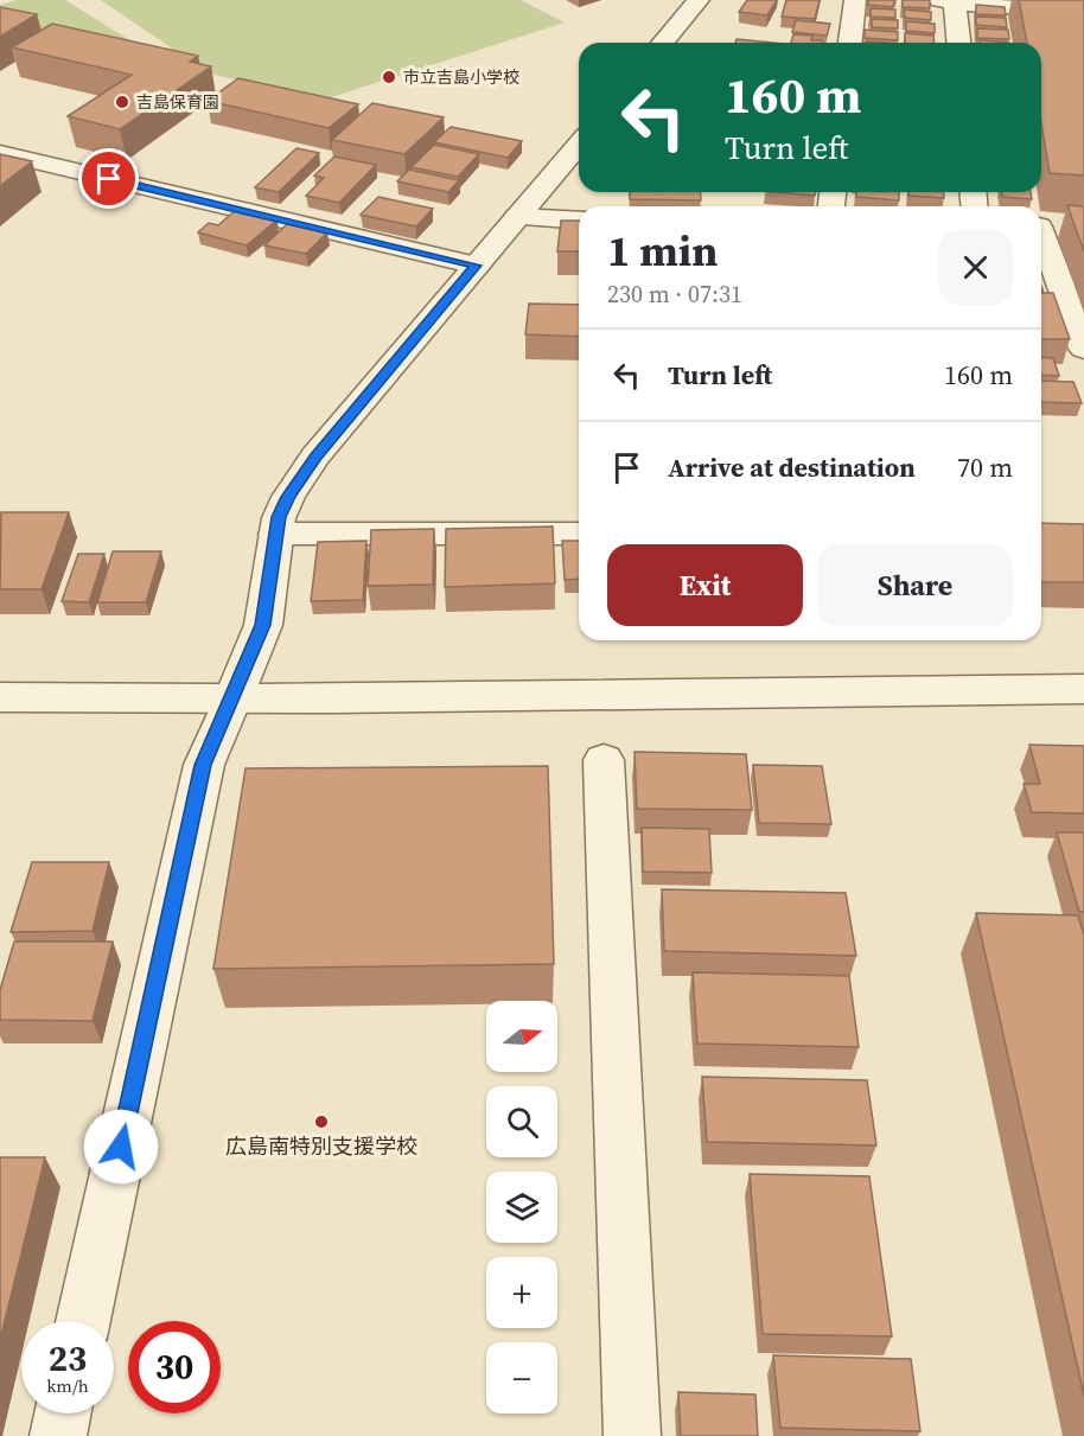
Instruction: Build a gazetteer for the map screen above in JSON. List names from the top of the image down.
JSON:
{
  "places": ["市立吉島小学校", "吉島保育園", "広島南特別支援学校"],
  "north": "right",
  "page": {
    "turn": ["160 m", "Turn left"],
    "heading": ["1 min", "230 m · 07:31"],
    "list": [
      {
        "name": "Turn left",
        "value": "160 m"
      },
      {
        "name": "Arrive at destination",
        "value": "70 m"
      }
    ],
    "buttons": ["Exit", "Share"],
    "map_buttons": ["+", "−"],
    "speed": "23 km/h",
    "limit": "30"
  }
}
